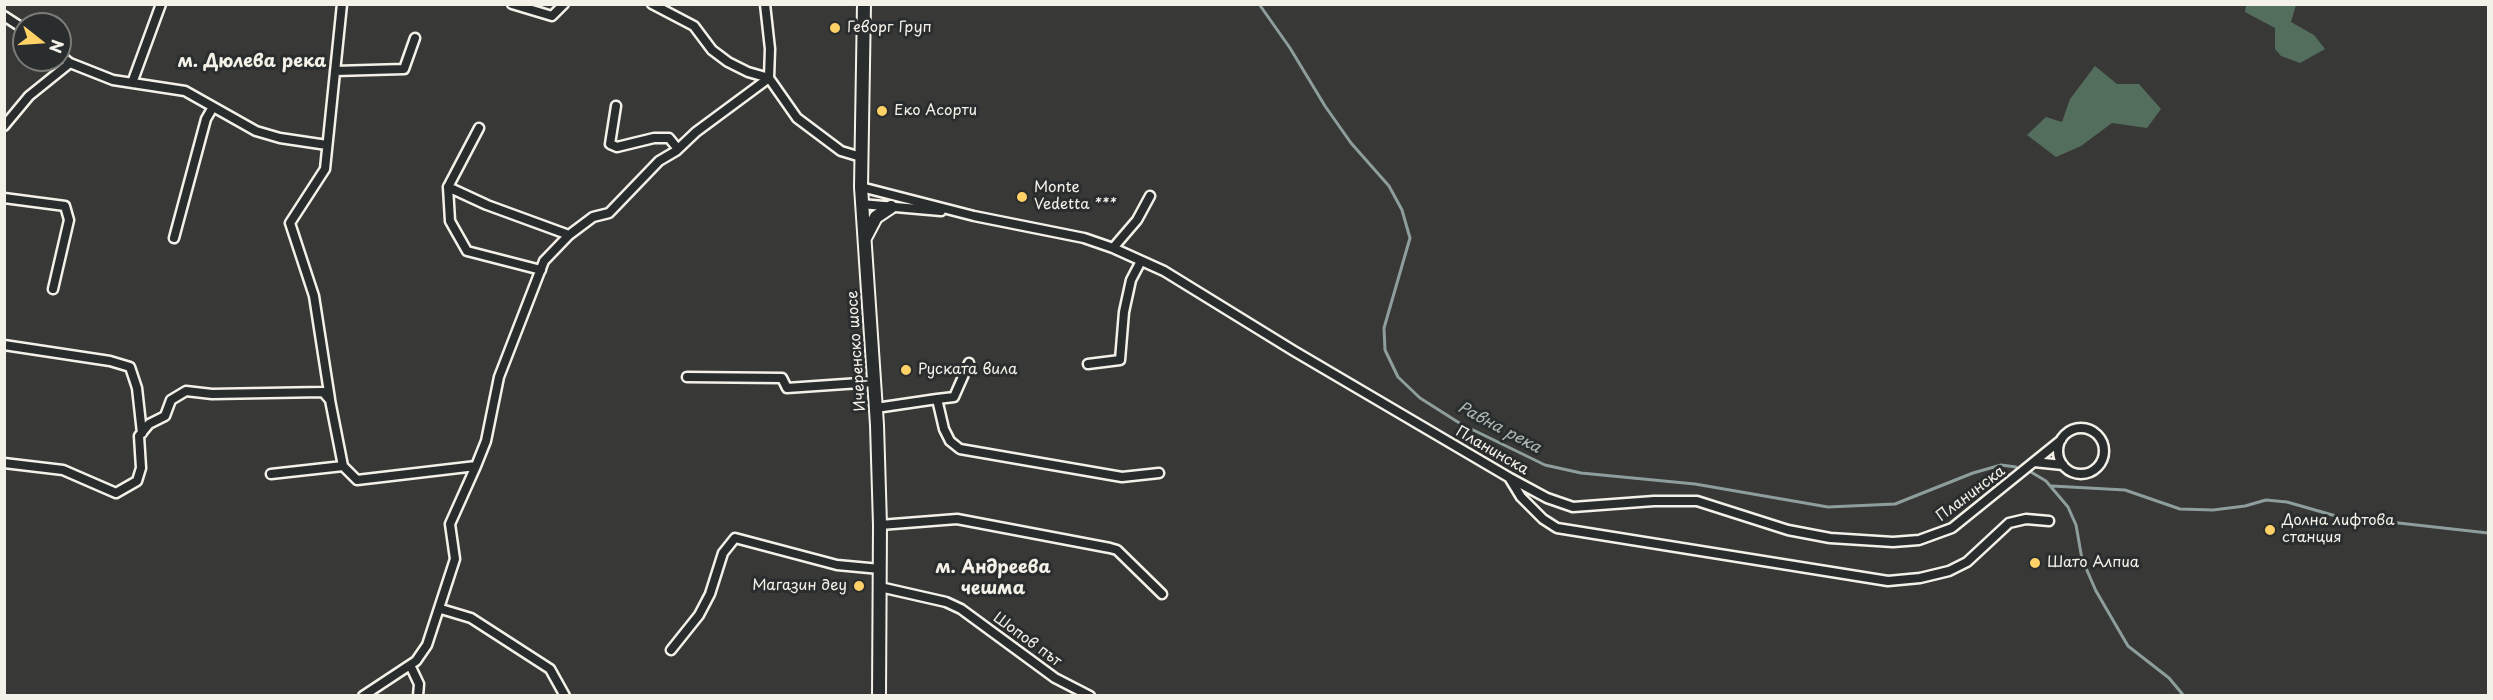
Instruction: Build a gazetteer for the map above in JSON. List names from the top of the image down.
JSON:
{
  "streets": {
    "street": ["Ичеренско шосе", "Планинска", "Шопов път"]
  },
  "crossings": [
    ["Ичеренско шосе", "Шопов път"]
  ],
  "districts": ["м. Дюлева река", "м. Андреева чешма"],
  "water": ["Равна река"],
  "places": [
    "Геворг Груп",
    "Еко Асорти",
    "Monte Vedetta ***",
    "Руската вила",
    "Долна лифтова станция",
    "Шато Алпиа",
    "Магазин деу"
  ],
  "north": "right"
}
